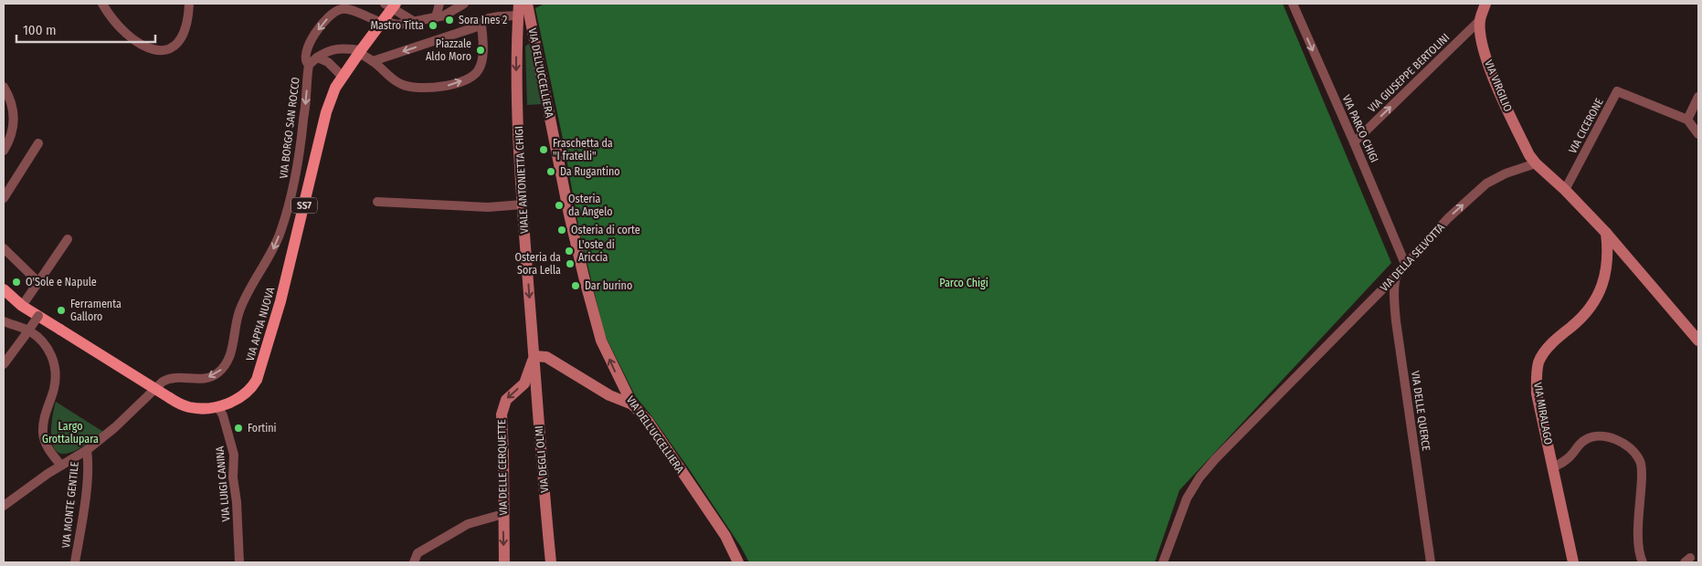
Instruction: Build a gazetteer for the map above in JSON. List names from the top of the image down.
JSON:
{
  "streets": {
    "main road": ["SS7", "VIA APPIA NUOVA"],
    "street": [
      "VIA DELL'UCCELLIERA",
      "VIA GIUSEPPE BERTOLINI",
      "VIA VIRGILIO",
      "VIA CICERONE",
      "VIA BORGO SAN ROCCO",
      "VIA PARCO CHIGI",
      "VIALE ANTONIETTA CHIGI",
      "VIA DELLA SELVOTTA",
      "VIA DELLE QUERCE",
      "VIA MIRALAGO",
      "VIA DEGLI OLMI",
      "VIA DELLE CERQUETTE",
      "VIA LUIGI CANINA",
      "VIA MONTE GENTILE"
    ]
  },
  "crossings": [
    ["VIA GIUSEPPE BERTOLINI", "VIA VIRGILIO"],
    ["VIA GIUSEPPE BERTOLINI", "VIA PARCO CHIGI"],
    ["VIA VIRGILIO", "VIA DELLA SELVOTTA"],
    ["VIA BORGO SAN ROCCO", "VIA APPIA NUOVA"],
    ["VIA BORGO SAN ROCCO", "VIA MONTE GENTILE"],
    ["VIA PARCO CHIGI", "VIA DELLA SELVOTTA"],
    ["VIA PARCO CHIGI", "VIA DELLE QUERCE"],
    ["VIALE ANTONIETTA CHIGI", "VIA DEGLI OLMI"],
    ["VIALE ANTONIETTA CHIGI", "VIA DELLE CERQUETTE"],
    ["VIA DELLA SELVOTTA", "VIA DELLE QUERCE"],
    ["VIA APPIA NUOVA", "VIA LUIGI CANINA"],
    ["VIA DEGLI OLMI", "VIA DELLE CERQUETTE"]
  ],
  "one_way": [
    "VIA DELL'UCCELLIERA",
    "VIA GIUSEPPE BERTOLINI",
    "VIA BORGO SAN ROCCO",
    "VIA PARCO CHIGI",
    "VIALE ANTONIETTA CHIGI",
    "VIA DELLE CERQUETTE"
  ],
  "parks": ["Parco Chigi", "Largo Grottalupara"],
  "places": [
    "Sora Ines 2",
    "Mastro Titta",
    "Piazzale Aldo Moro",
    "Fraschetta da \"I fratelli\"",
    "Da Rugantino",
    "Osteria da Angelo",
    "Osteria di corte",
    "L'oste di Ariccia",
    "Osteria da Sora Lella",
    "O'Sole e Napule",
    "Dar burino",
    "Ferramenta Galloro",
    "Fortini"
  ],
  "scale_bar": "100 m"
}
